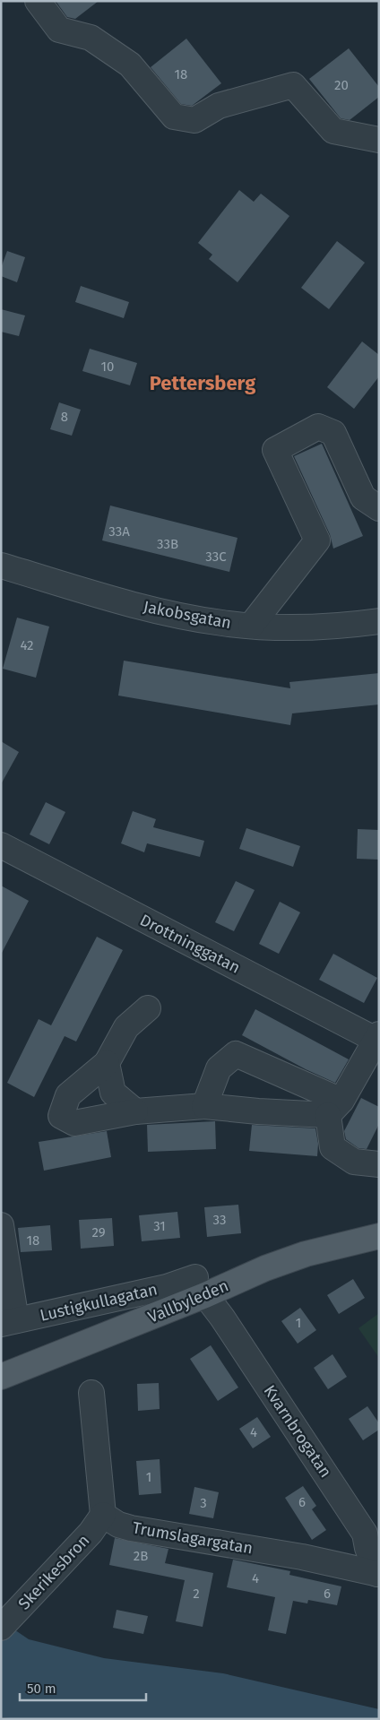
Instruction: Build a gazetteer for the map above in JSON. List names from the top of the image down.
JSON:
{
  "streets": {
    "main road": ["Vallbyleden"],
    "street": [
      "Jakobsgatan",
      "Drottninggatan",
      "Lustigkullagatan",
      "Kvarnbrogatan",
      "Trumslagargatan",
      "Skerikesbron"
    ]
  },
  "crossings": [
    ["Vallbyleden", "Lustigkullagatan"],
    ["Vallbyleden", "Kvarnbrogatan"],
    ["Lustigkullagatan", "Kvarnbrogatan"],
    ["Kvarnbrogatan", "Trumslagargatan"],
    ["Trumslagargatan", "Skerikesbron"]
  ],
  "districts": ["Pettersberg"],
  "house_numbers": [
    "18",
    "20",
    "10",
    "8",
    "33A",
    "33B",
    "33C",
    "42",
    "33",
    "31",
    "29",
    "18",
    "1",
    "4",
    "1",
    "6",
    "3",
    "2B",
    "4",
    "2",
    "6"
  ],
  "scale_bar": "50 m"
}
